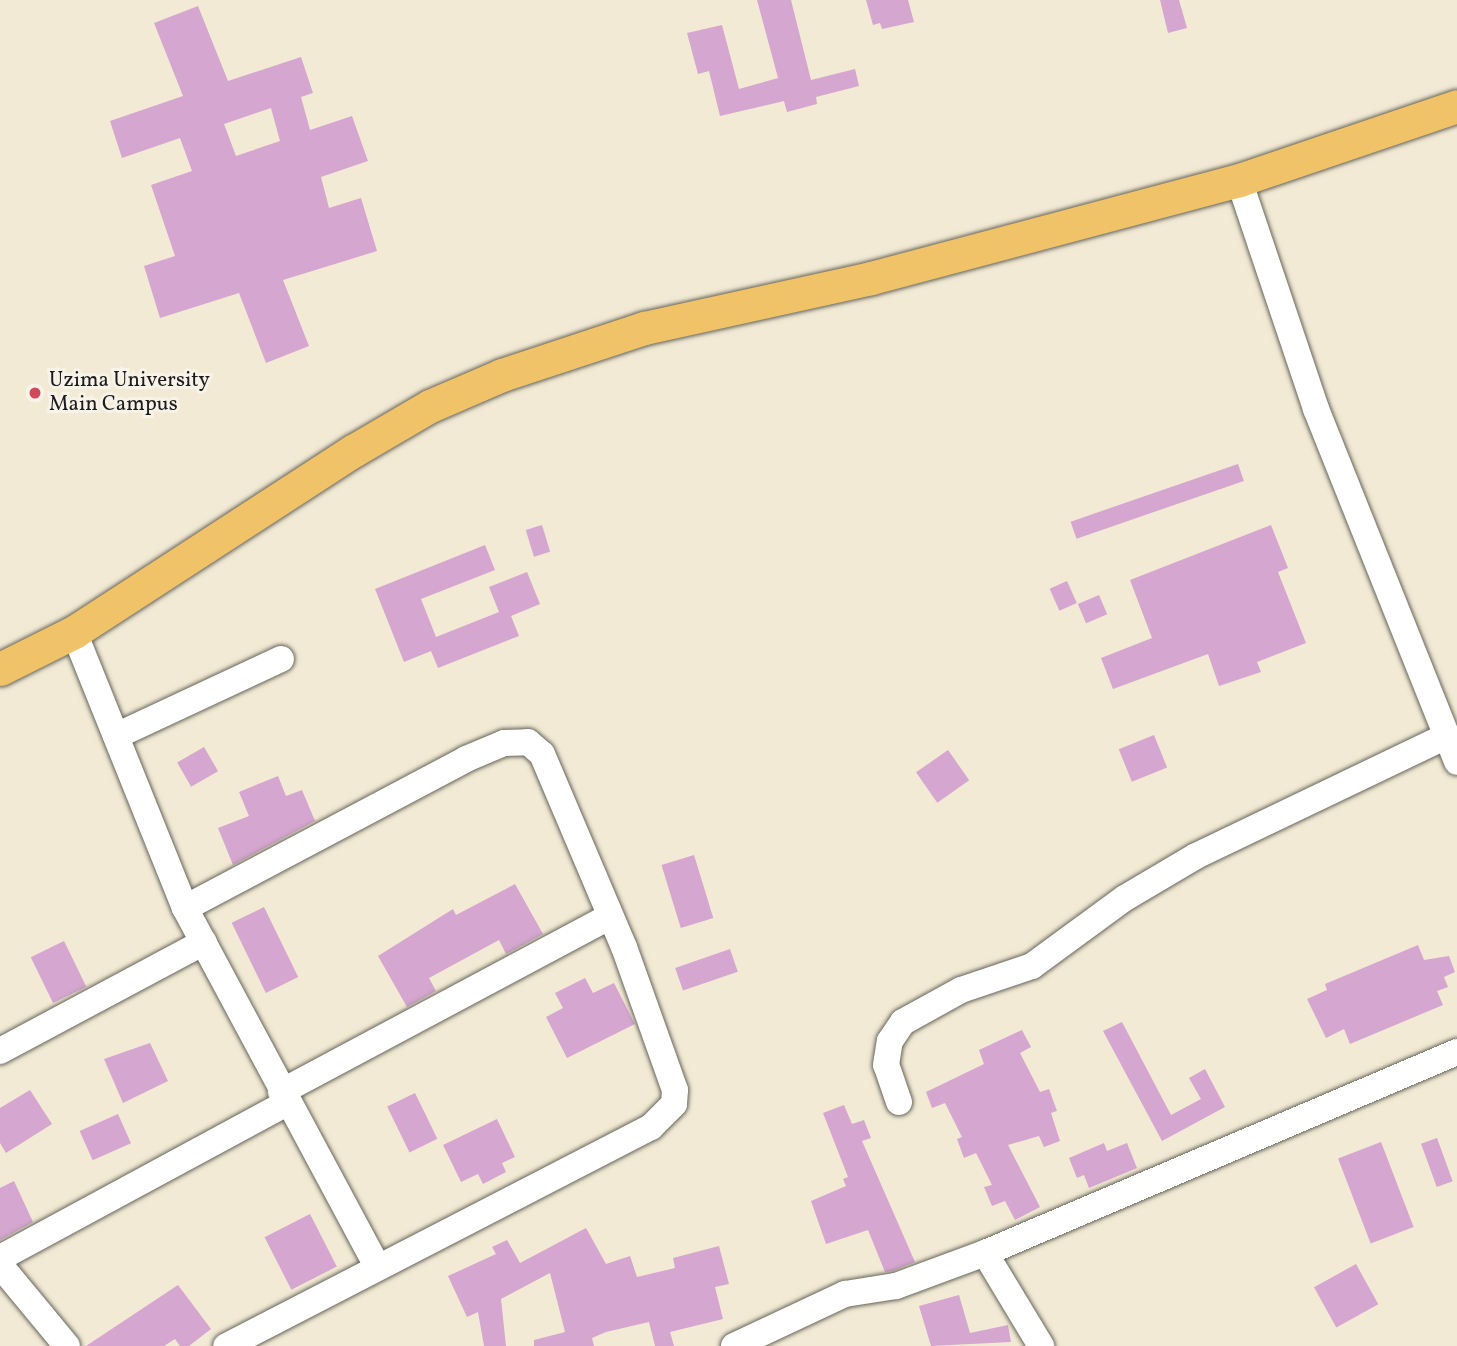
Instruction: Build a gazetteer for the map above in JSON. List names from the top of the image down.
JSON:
{
  "places": ["Uzima University Main Campus"]
}
